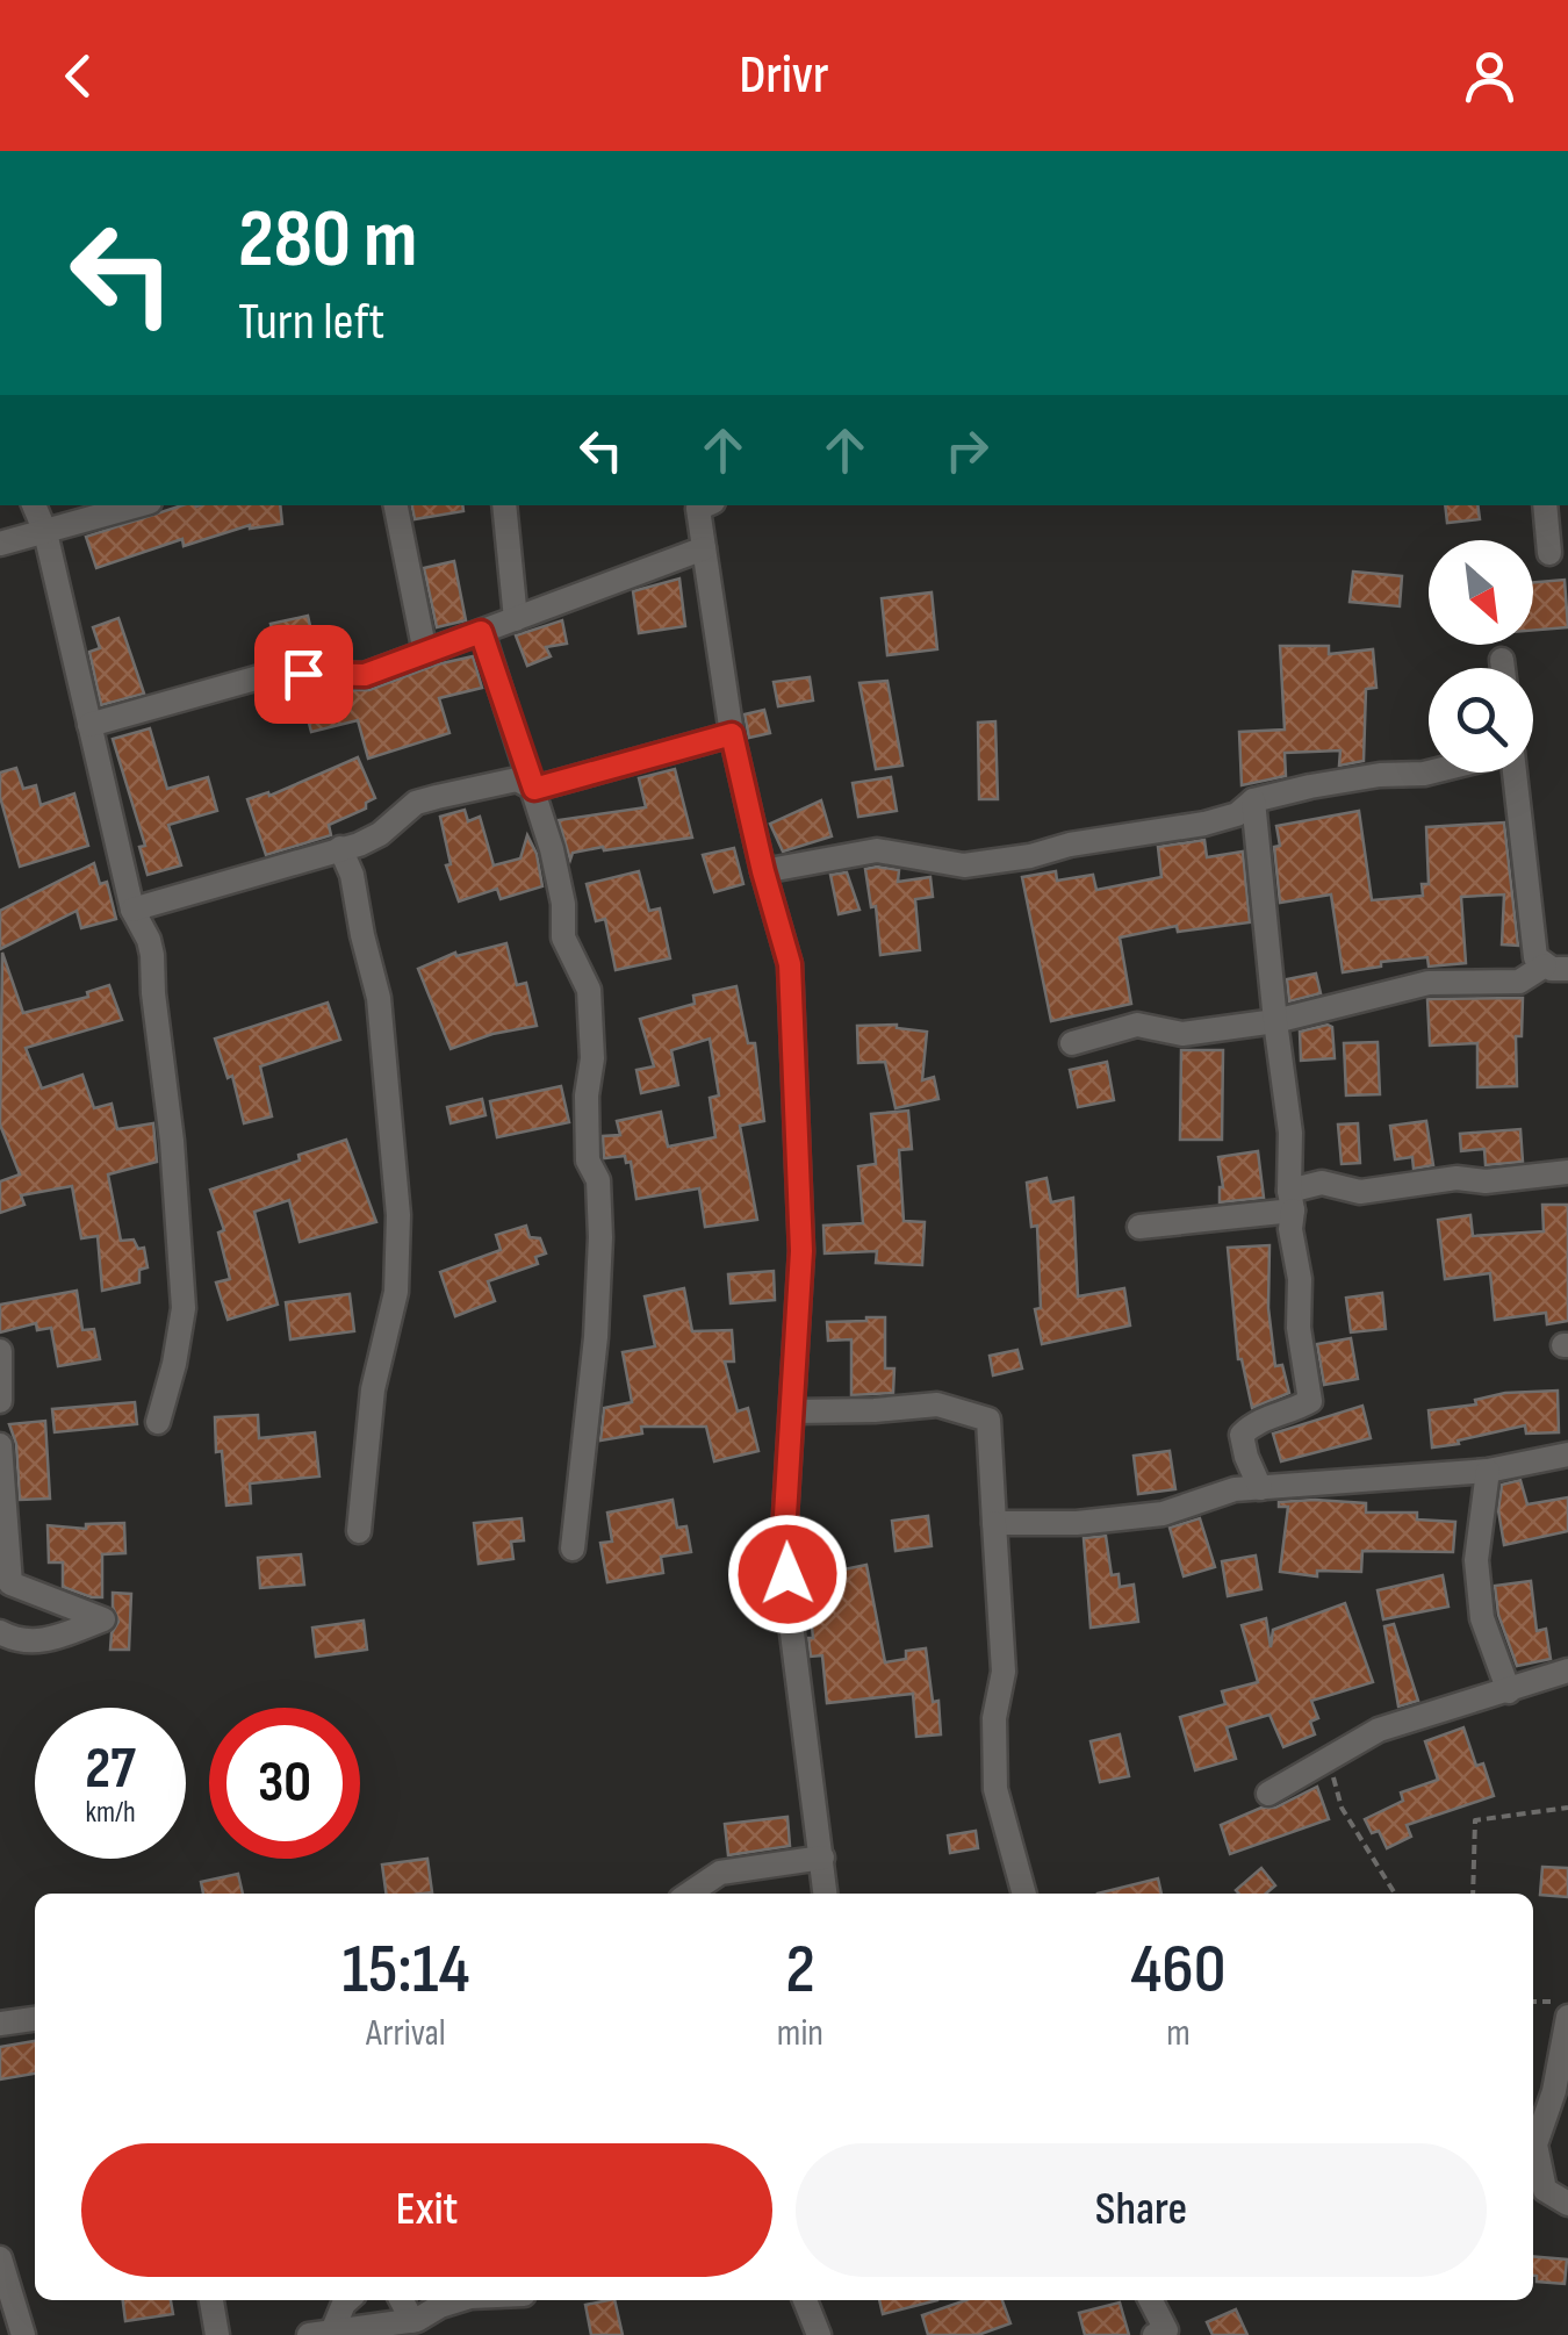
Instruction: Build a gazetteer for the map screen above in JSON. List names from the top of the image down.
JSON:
{
  "north": "bottom right",
  "page": {
    "header": "Drivr",
    "turn": ["280 m", "Turn left"],
    "speed": "27 km/h",
    "limit": "30",
    "eta": [
      "15:14",
      "Arrival",
      "2",
      "min",
      "460",
      "m"
    ],
    "buttons": ["Exit", "Share"]
  }
}
